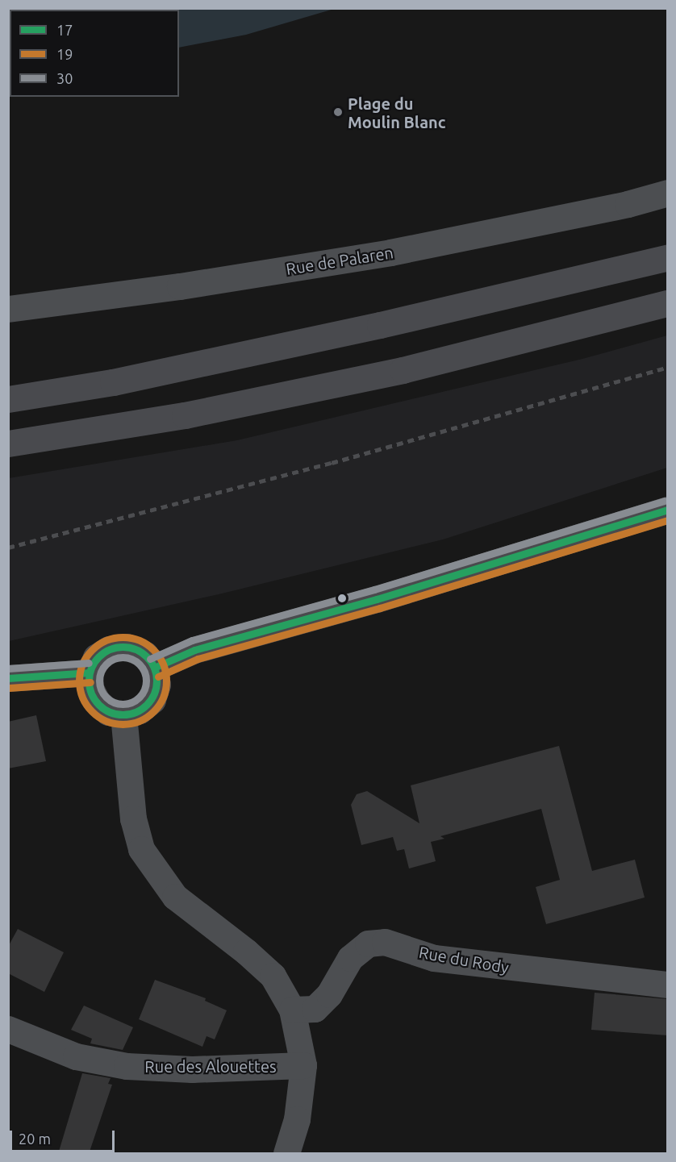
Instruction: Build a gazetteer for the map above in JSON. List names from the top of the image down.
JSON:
{
  "streets": {
    "street": ["Rue de Palaren", "Rue du Rody", "Rue des Alouettes"]
  },
  "places": ["Plage du Moulin Blanc"],
  "lines": ["transit line 30", "transit line 17", "transit line 19"],
  "legend": ["17", "19", "30"],
  "scale_bar": "20 m"
}
